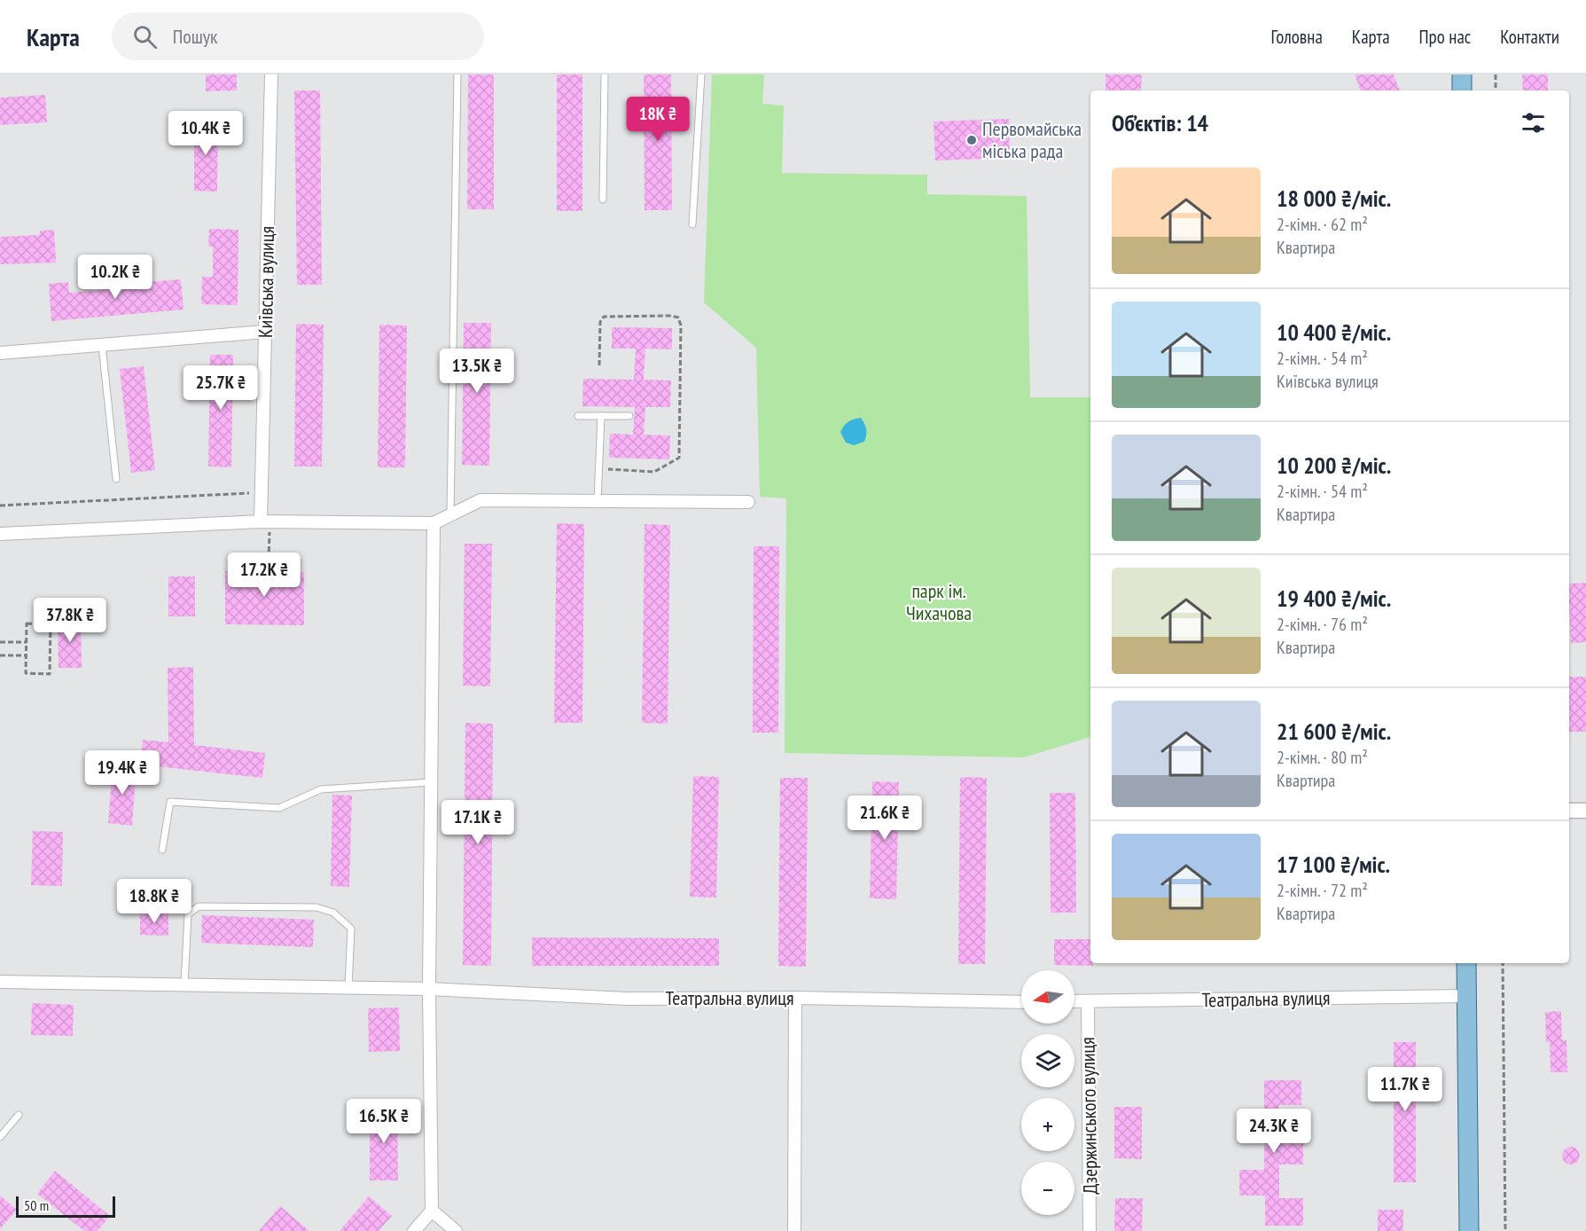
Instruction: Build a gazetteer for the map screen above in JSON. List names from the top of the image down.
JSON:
{
  "streets": {
    "street": ["Київська вулиця", "Театральна вулиця", "Дзержинського вулиця"]
  },
  "crossings": [
    ["Театральна вулиця", "Дзержинського вулиця"]
  ],
  "parks": ["парк ім. Чихачова"],
  "places": ["Первомайська міська рада"],
  "scale_bar": "50 m",
  "north": "left",
  "page": {
    "header": "Карта",
    "search": "Пошук",
    "nav": [
      "Головна",
      "Карта",
      "Про нас",
      "Контакти"
    ],
    "heading": "Об’єктів: 14",
    "price": [
      "18K ₴",
      "10.4K ₴",
      "10.2K ₴",
      "13.5K ₴",
      "25.7K ₴",
      "17.2K ₴",
      "37.8K ₴",
      "19.4K ₴",
      "21.6K ₴",
      "17.1K ₴",
      "18.8K ₴",
      "11.7K ₴",
      "16.5K ₴",
      "24.3K ₴"
    ],
    "list": [
      {
        "name": "18 000 ₴/міс.",
        "note": "2-кімн. · 62 m² · Квартира"
      },
      {
        "name": "10 400 ₴/міс.",
        "note": "2-кімн. · 54 m² · Київська вулиця"
      },
      {
        "name": "10 200 ₴/міс.",
        "note": "2-кімн. · 54 m² · Квартира"
      },
      {
        "name": "19 400 ₴/міс.",
        "note": "2-кімн. · 76 m² · Квартира"
      },
      {
        "name": "21 600 ₴/міс.",
        "note": "2-кімн. · 80 m² · Квартира"
      },
      {
        "name": "17 100 ₴/міс.",
        "note": "2-кімн. · 72 m² · Квартира"
      }
    ],
    "map_buttons": ["+", "−"],
    "scale": "50 m"
  }
}
